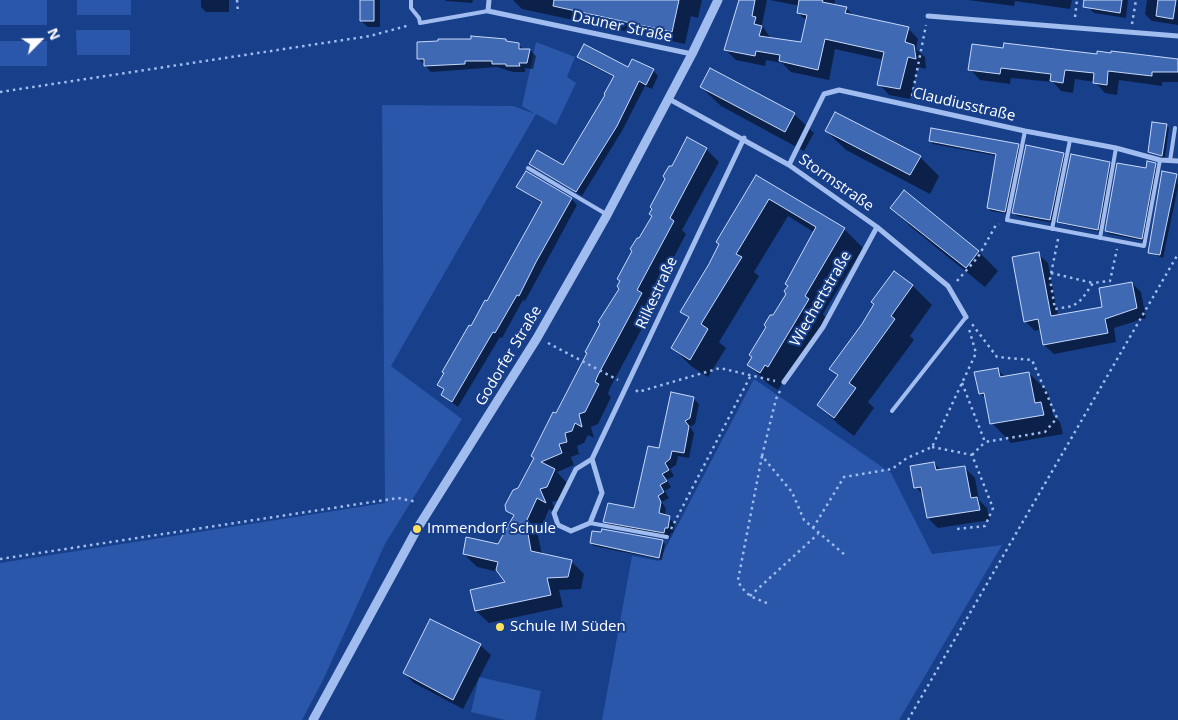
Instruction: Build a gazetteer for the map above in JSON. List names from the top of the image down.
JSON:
{
  "streets": {
    "street": [
      "Dauner Straße",
      "Claudiusstraße",
      "Stormstraße",
      "Rilkestraße",
      "Wiechertstraße",
      "Godorfer Straße"
    ]
  },
  "crossings": [
    ["Dauner Straße", "Godorfer Straße"],
    ["Claudiusstraße", "Stormstraße"],
    ["Stormstraße", "Rilkestraße"],
    ["Stormstraße", "Wiechertstraße"],
    ["Stormstraße", "Godorfer Straße"]
  ],
  "places": ["Immendorf Schule", "Schule IM Süden"],
  "north": "top right"
}
